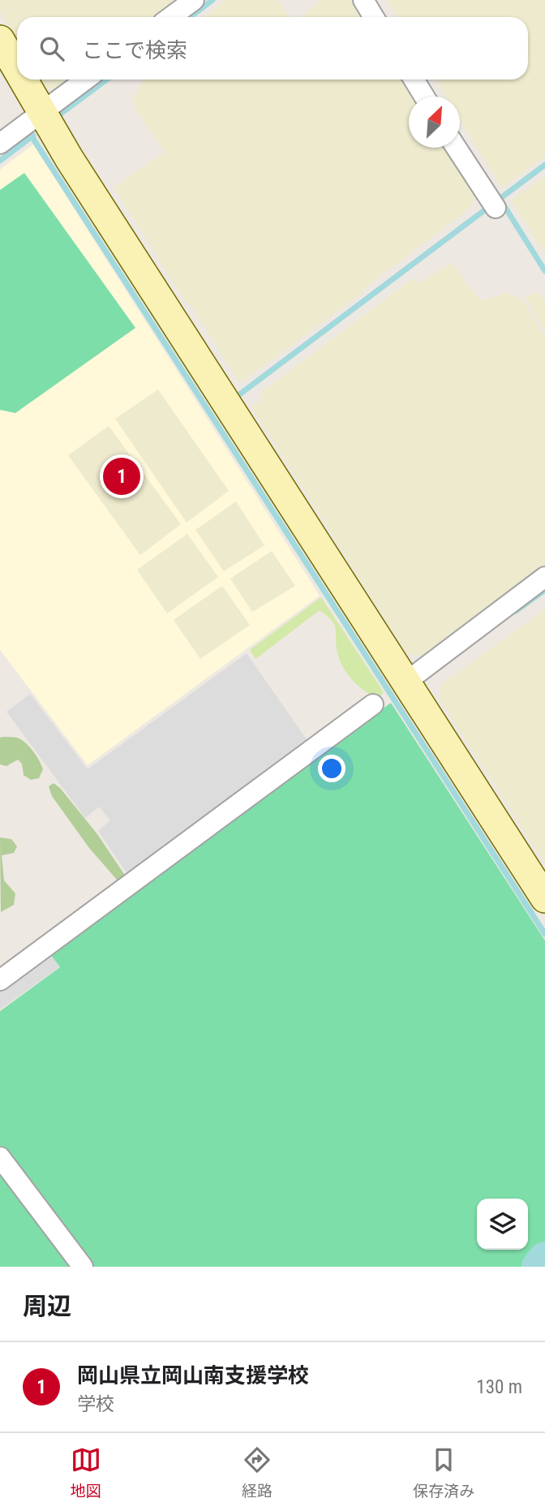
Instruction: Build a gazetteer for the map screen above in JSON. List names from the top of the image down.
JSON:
{
  "north": "top right",
  "page": {
    "search": "ここで検索",
    "pins": "1",
    "heading": "周辺",
    "list": [
      {
        "mark": "1",
        "name": "岡山県立岡山南支援学校",
        "note": "学校",
        "value": "130 m"
      }
    ],
    "nav": ["地図", "経路", "保存済み"]
  }
}
